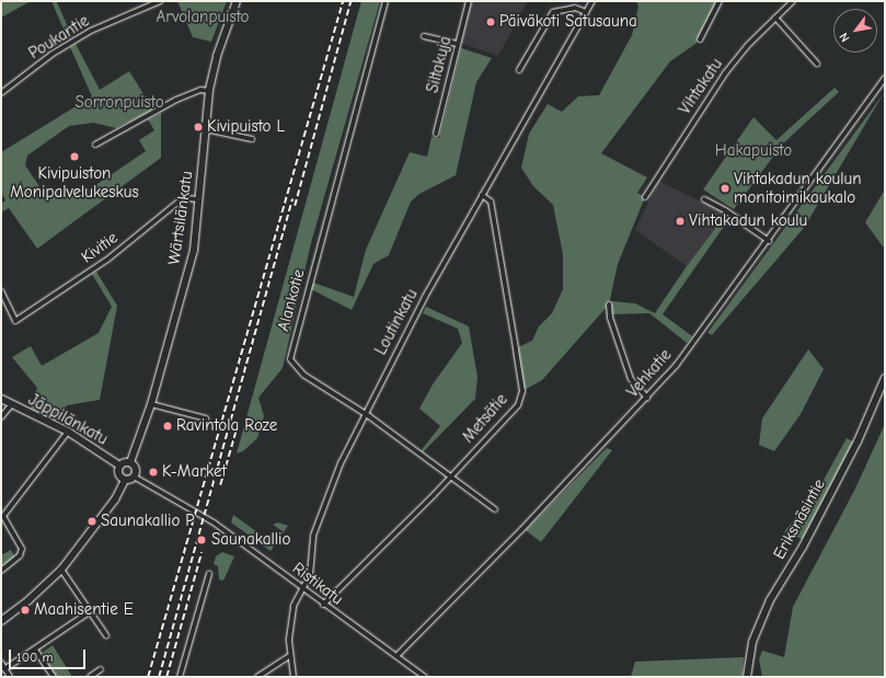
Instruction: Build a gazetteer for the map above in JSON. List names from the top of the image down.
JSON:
{
  "streets": {
    "street": [
      "Poukantie",
      "Siltakuja",
      "Vihtakatu",
      "Wärtsilänkatu",
      "Kivitie",
      "Alankotie",
      "Loutinkatu",
      "Vehkatie",
      "Metsätie",
      "Jäppilänkatu",
      "Eriksnäsintie",
      "Ristikatu"
    ]
  },
  "crossings": [
    ["Wärtsilänkatu", "Kivitie"],
    ["Wärtsilänkatu", "Jäppilänkatu"],
    ["Wärtsilänkatu", "Ristikatu"],
    ["Alankotie", "Loutinkatu"],
    ["Alankotie", "Metsätie"],
    ["Loutinkatu", "Metsätie"],
    ["Loutinkatu", "Ristikatu"],
    ["Vehkatie", "Ristikatu"],
    ["Metsätie", "Ristikatu"],
    ["Jäppilänkatu", "Ristikatu"]
  ],
  "parks": ["Arvolanpuisto", "Sorronpuisto", "Hakapuisto"],
  "places": [
    "Päiväkoti Satusauna",
    "Kivipuisto L",
    "Kivipuiston Monipalvelukeskus",
    "Vihtakadun koulun monitoimikaukalo",
    "Vihtakadun koulu",
    "Ravintola Roze",
    "K-Market",
    "Saunakallio P",
    "Saunakallio",
    "Maahisentie E"
  ],
  "scale_bar": "100 m",
  "north": "bottom left"
}
